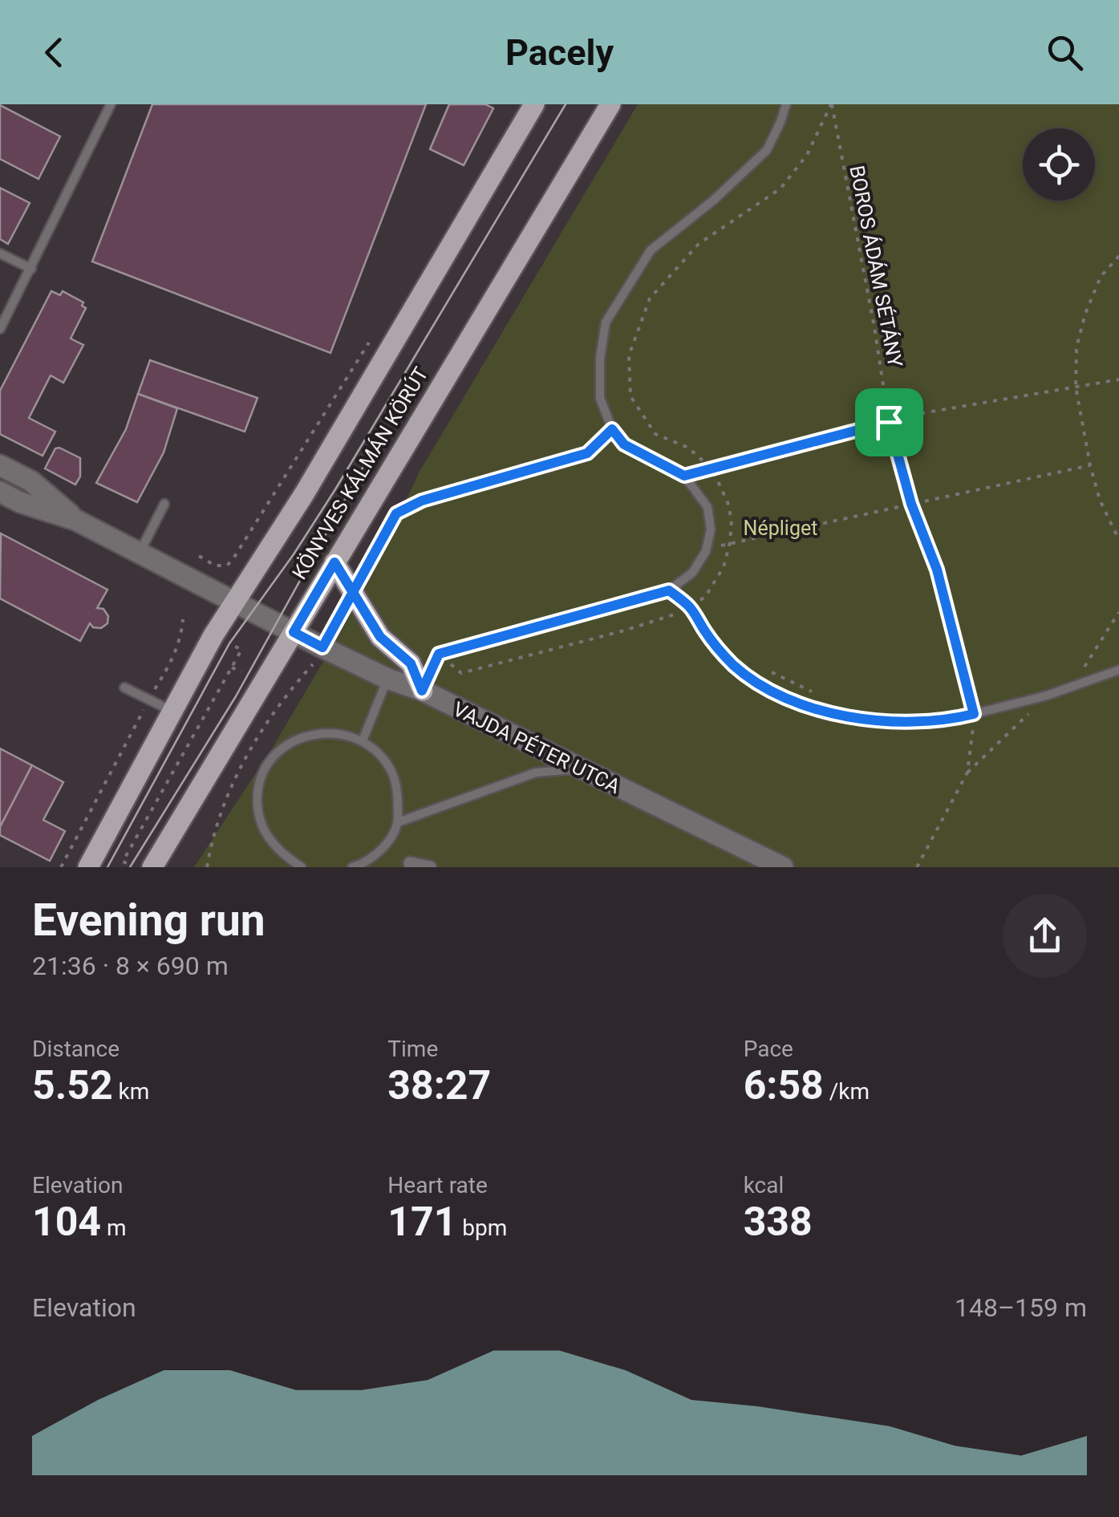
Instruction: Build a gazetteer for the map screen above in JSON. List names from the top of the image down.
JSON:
{
  "streets": {
    "main road": ["KÖNYVES KÁLMÁN KÖRÚT"],
    "street": ["VAJDA PÉTER UTCA"],
    "path": ["BOROS ÁDÁM SÉTÁNY"]
  },
  "crossings": [
    ["KÖNYVES KÁLMÁN KÖRÚT", "VAJDA PÉTER UTCA"]
  ],
  "parks": ["Népliget"],
  "page": {
    "header": "Pacely",
    "heading": ["Evening run", "21:36 · 8 × 690 m"],
    "stats": [
      ["Distance", "5.52 km"],
      ["Time", "38:27"],
      ["Pace", "6:58 /km"],
      ["Elevation", "104 m"],
      ["Heart rate", "171 bpm"],
      ["kcal", "338"]
    ],
    "chart": ["Elevation", "148–159 m"]
  }
}
